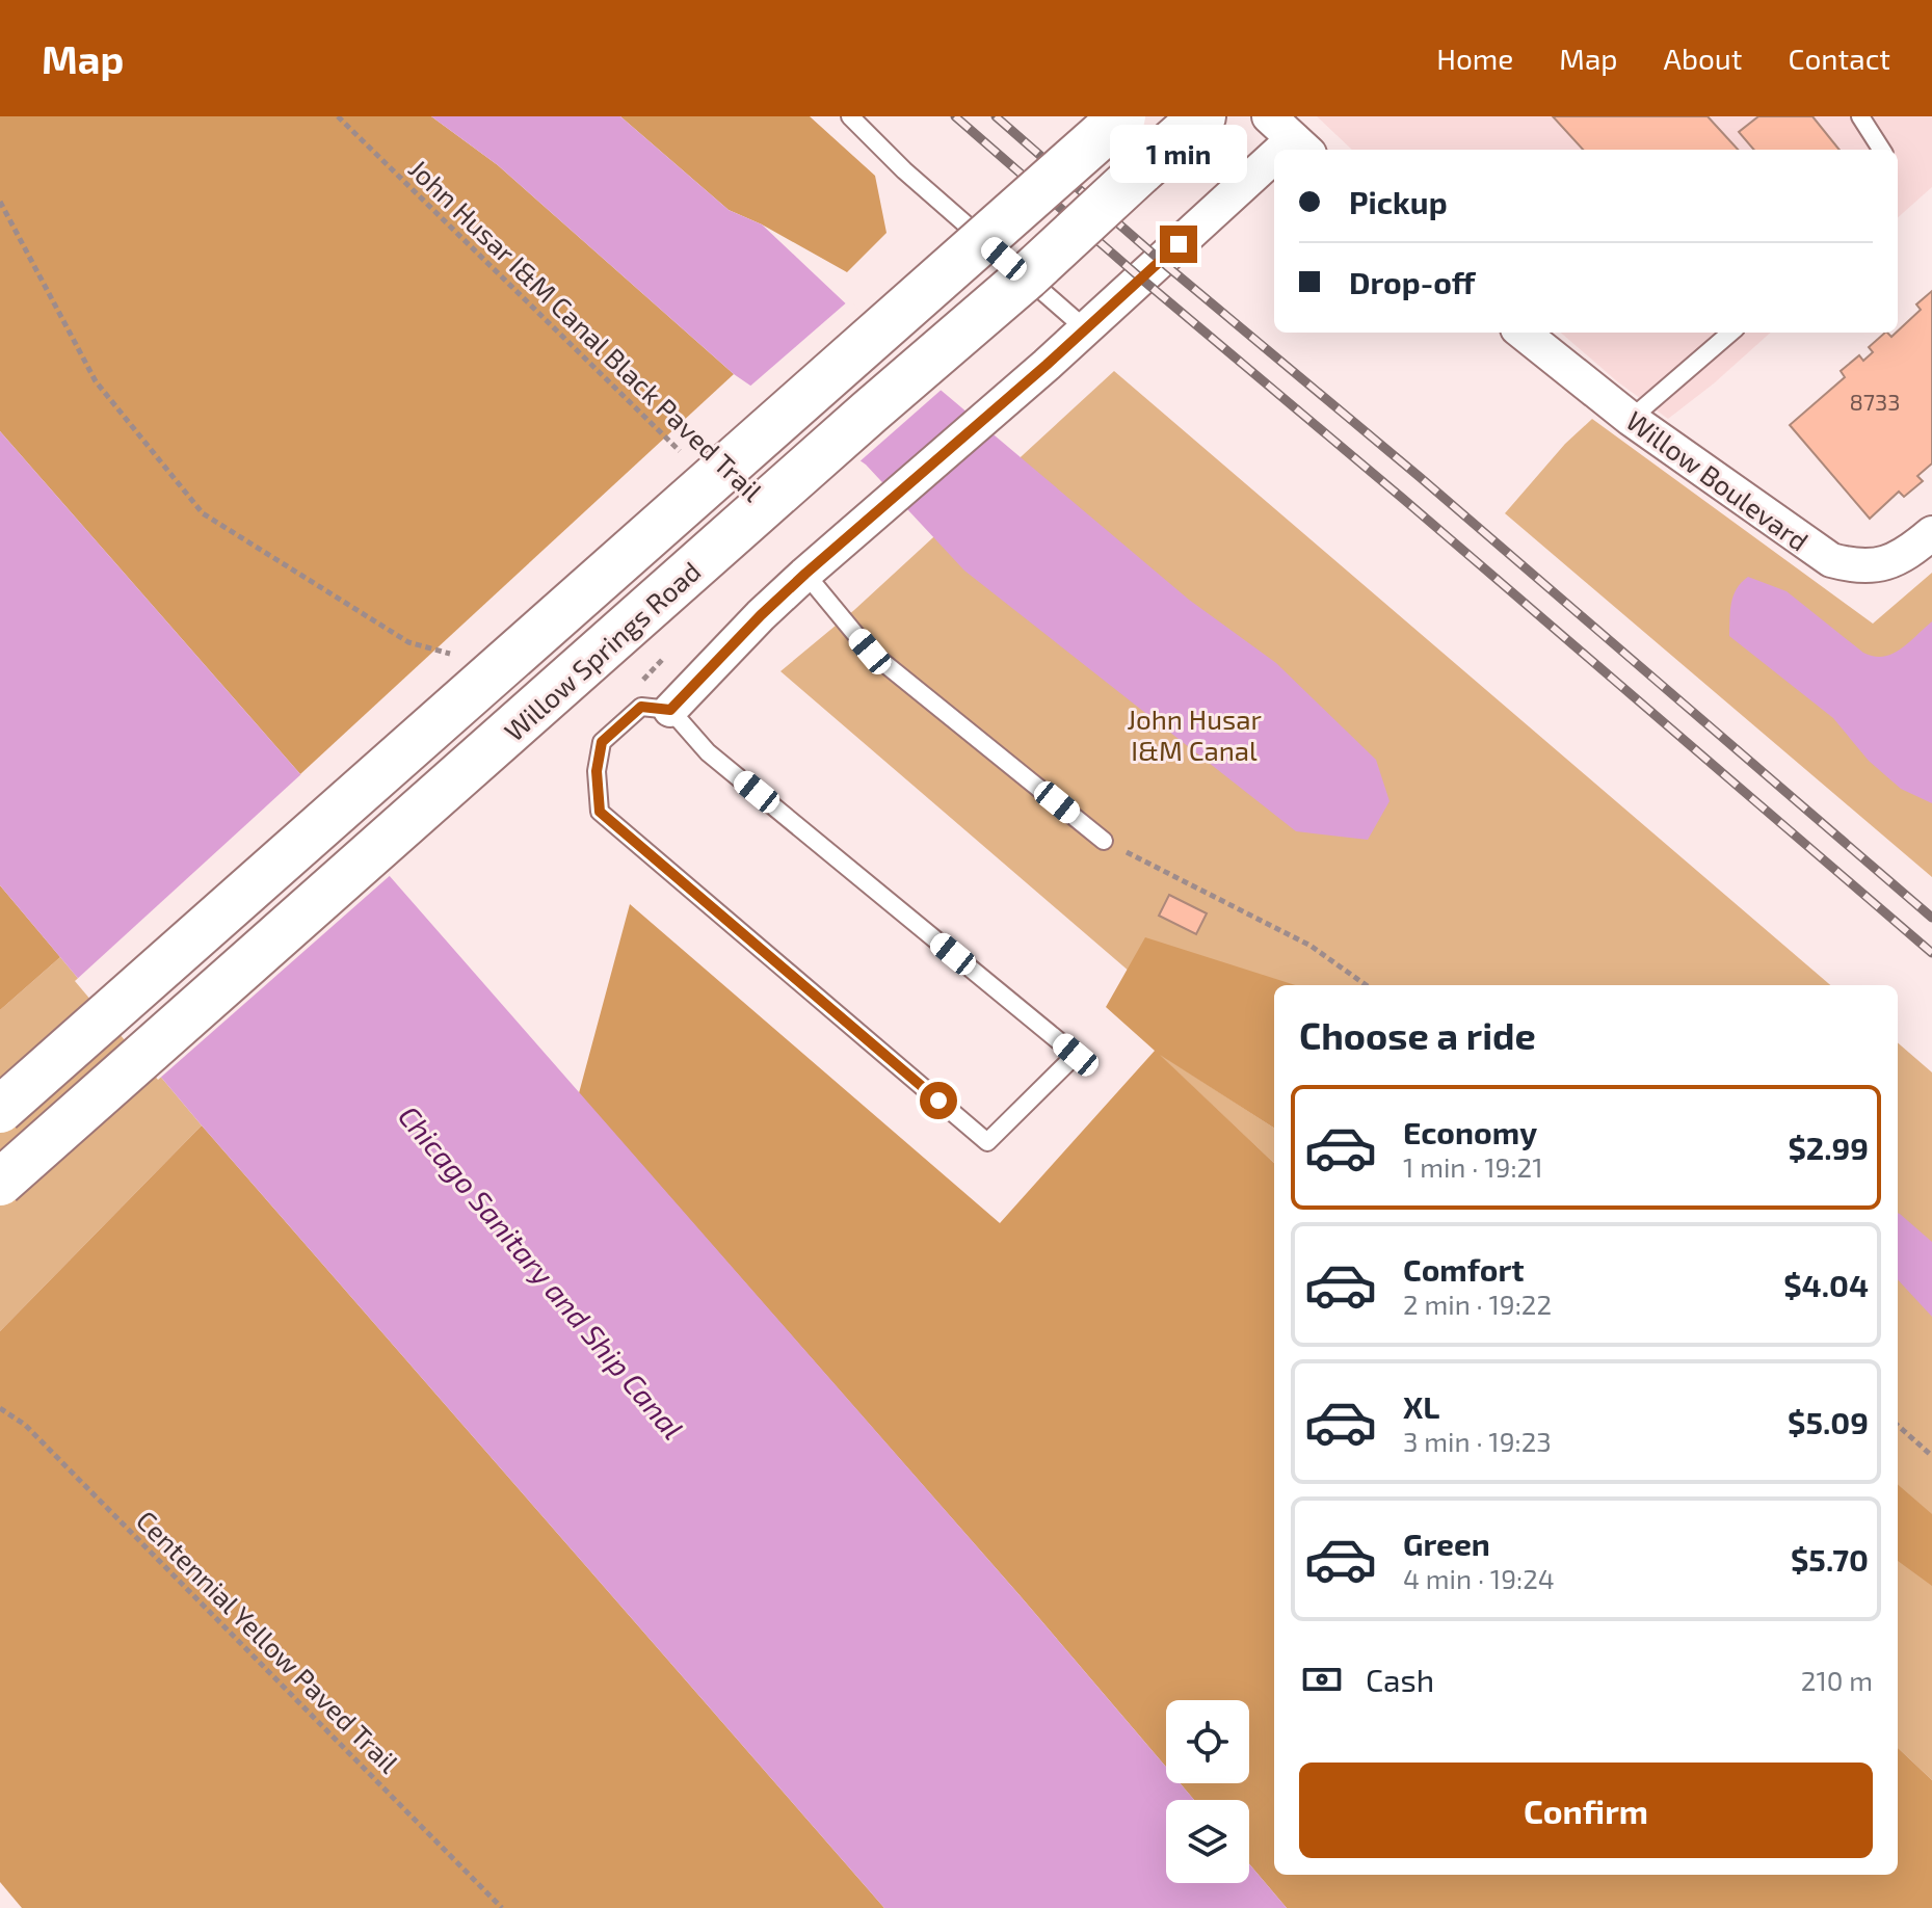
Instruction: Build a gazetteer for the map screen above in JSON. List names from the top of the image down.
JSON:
{
  "streets": {
    "main road": ["Willow Springs Road"],
    "street": ["Willow Boulevard"],
    "path": ["John Husar I&M Canal Black Paved Trail", "Centennial Yellow Paved Trail"]
  },
  "water": ["Chicago Sanitary and Ship Canal"],
  "parks": ["John Husar I&M Canal"],
  "house_numbers": ["8733"],
  "page": {
    "header": "Map",
    "nav": [
      "Home",
      "Map",
      "About",
      "Contact"
    ],
    "bubble": "1 min",
    "banner": ["Pickup", "Drop-off"],
    "heading": "Choose a ride",
    "list": [
      {
        "name": "Economy",
        "note": "1 min · 19:21",
        "value": "$2.99"
      },
      {
        "name": "Comfort",
        "note": "2 min · 19:22",
        "value": "$4.04"
      },
      {
        "name": "XL",
        "note": "3 min · 19:23",
        "value": "$5.09"
      },
      {
        "name": "Green",
        "note": "4 min · 19:24",
        "value": "$5.70"
      }
    ],
    "pay": ["Cash", "210 m"],
    "buttons": "Confirm"
  }
}
